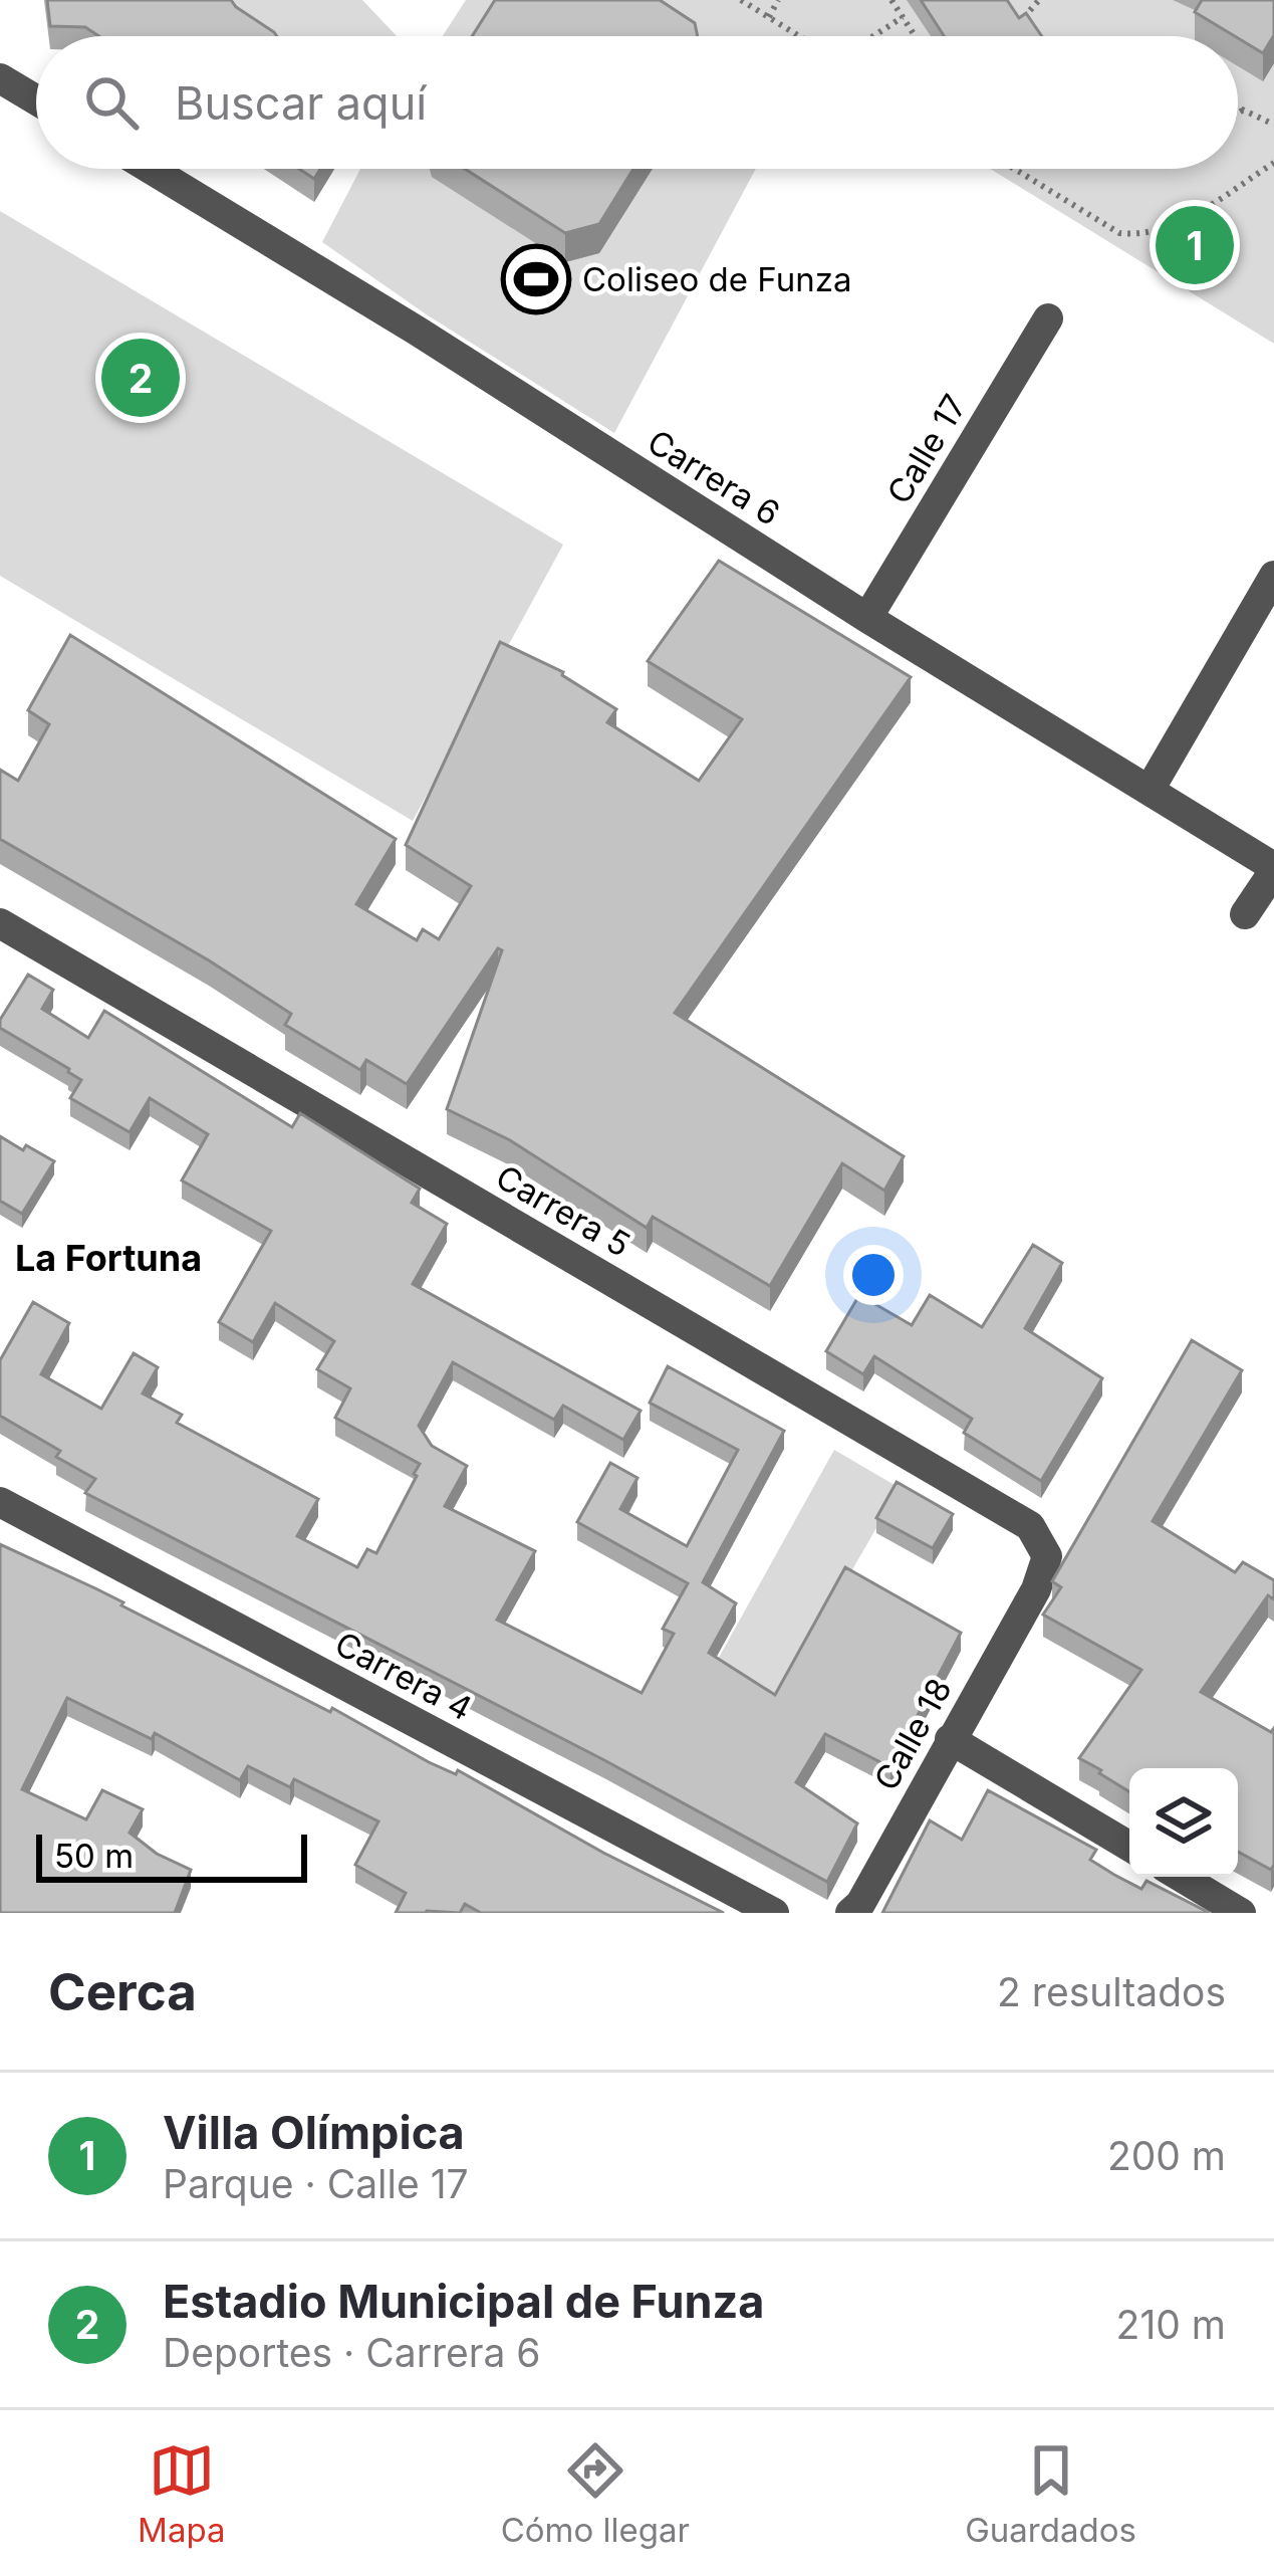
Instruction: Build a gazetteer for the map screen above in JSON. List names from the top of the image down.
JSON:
{
  "streets": {
    "street": [
      "Calle 17",
      "Carrera 6",
      "Carrera 5",
      "Carrera 4",
      "Calle 18"
    ]
  },
  "crossings": [
    ["Calle 17", "Carrera 6"],
    ["Carrera 5", "Calle 18"]
  ],
  "districts": ["La Fortuna"],
  "places": {
    "sports": ["Coliseo de Funza"]
  },
  "scale_bar": "50 m",
  "page": {
    "search": "Buscar aquí",
    "pins": ["1", "2"],
    "scale": "50 m",
    "heading": ["Cerca", "2 resultados"],
    "list": [
      {
        "mark": "1",
        "name": "Villa Olímpica",
        "note": "Parque · Calle 17",
        "value": "200 m"
      },
      {
        "mark": "2",
        "name": "Estadio Municipal de Funza",
        "note": "Deportes · Carrera 6",
        "value": "210 m"
      }
    ],
    "nav": ["Mapa", "Cómo llegar", "Guardados"]
  }
}
